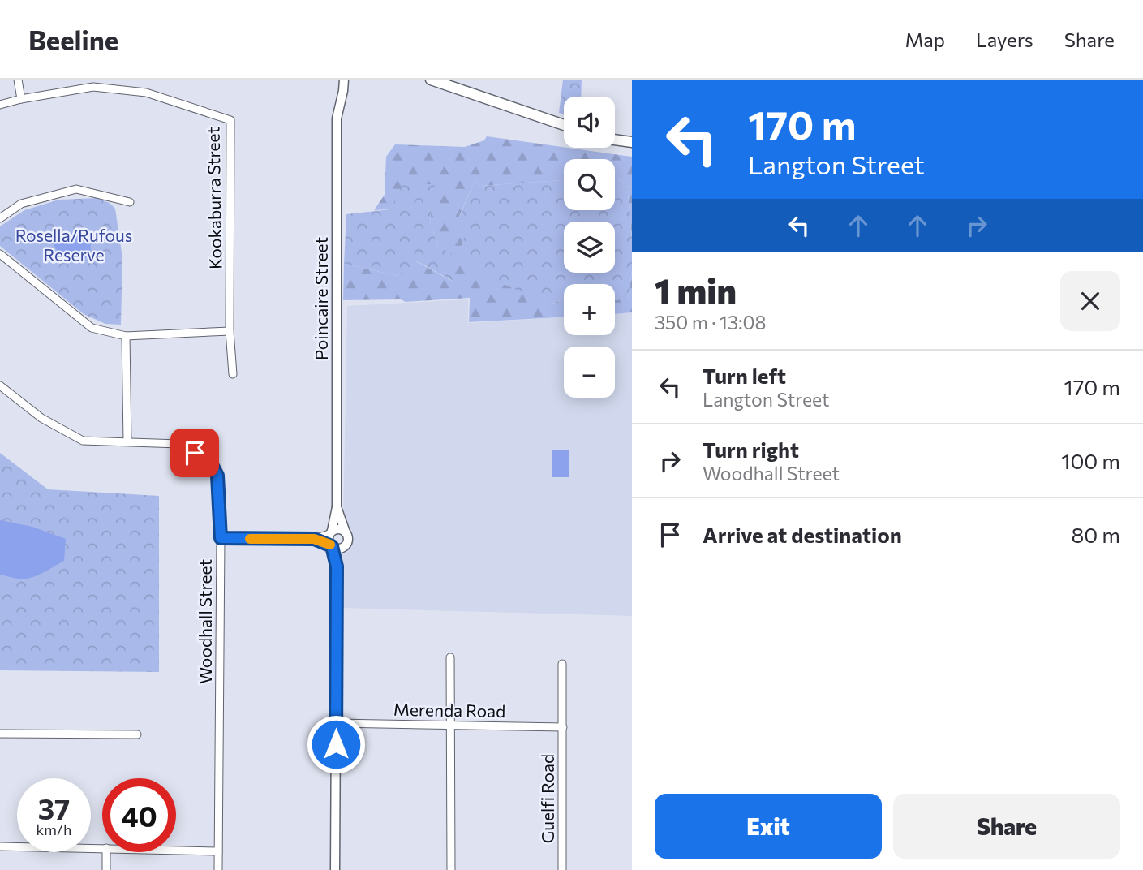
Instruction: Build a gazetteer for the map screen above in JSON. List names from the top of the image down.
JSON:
{
  "streets": {
    "street": [
      "Kookaburra Street",
      "Poincaire Street",
      "Woodhall Street",
      "Merenda Road",
      "Guelfi Road"
    ]
  },
  "crossings": [
    ["Merenda Road", "Guelfi Road"]
  ],
  "parks": ["Rosella/Rufous Reserve"],
  "page": {
    "header": "Beeline",
    "nav": ["Map", "Layers", "Share"],
    "turn": ["170 m", "Langton Street"],
    "map_buttons": ["+", "−"],
    "heading": ["1 min", "350 m · 13:08"],
    "list": [
      {
        "name": "Turn left",
        "note": "Langton Street",
        "value": "170 m"
      },
      {
        "name": "Turn right",
        "note": "Woodhall Street",
        "value": "100 m"
      },
      {
        "name": "Arrive at destination",
        "value": "80 m"
      }
    ],
    "speed": "37 km/h",
    "limit": "40",
    "buttons": ["Exit", "Share"]
  }
}
